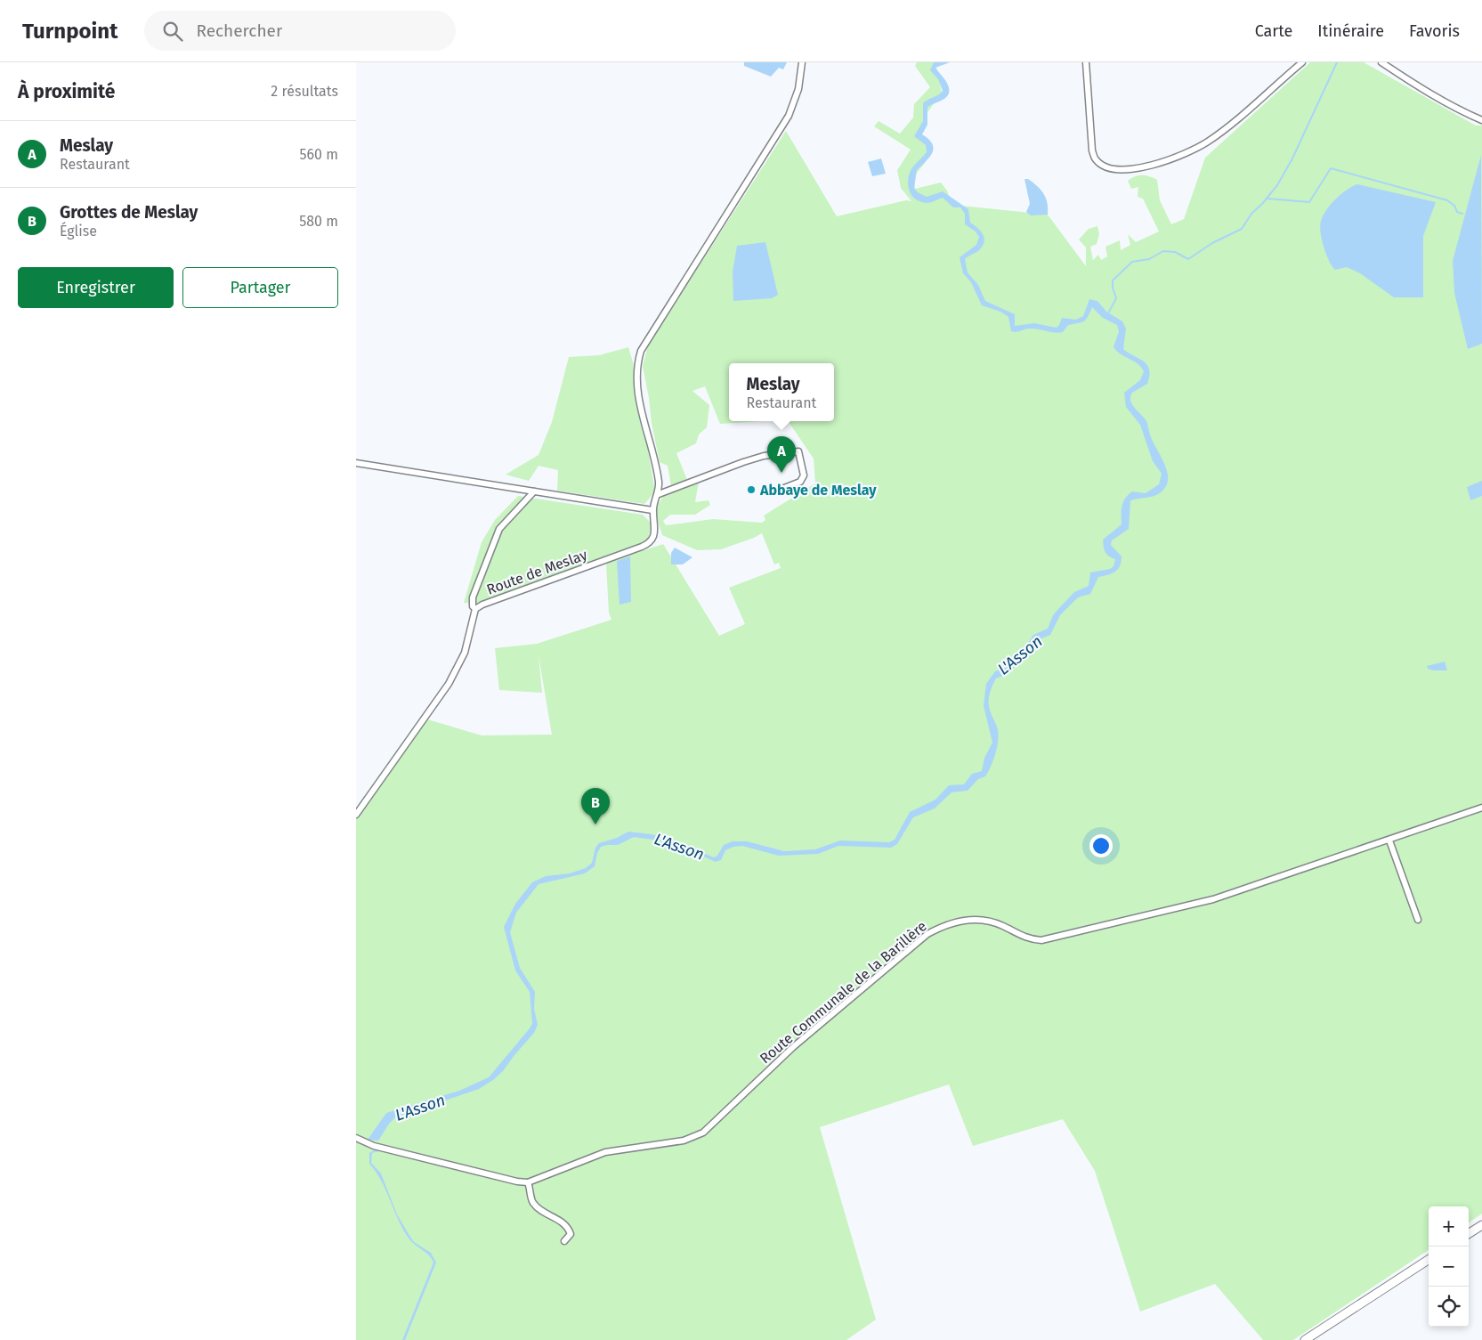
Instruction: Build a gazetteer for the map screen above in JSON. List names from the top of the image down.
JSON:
{
  "streets": {
    "street": ["Route de Meslay", "Route Communale de la Barillère"]
  },
  "water": ["L'Asson"],
  "places": ["Abbaye de Meslay"],
  "page": {
    "header": "Turnpoint",
    "search": "Rechercher",
    "nav": ["Carte", "Itinéraire", "Favoris"],
    "heading": ["À proximité", "2 résultats"],
    "list": [
      {
        "mark": "A",
        "name": "Meslay",
        "note": "Restaurant",
        "value": "560 m"
      },
      {
        "mark": "B",
        "name": "Grottes de Meslay",
        "note": "Église",
        "value": "580 m"
      }
    ],
    "buttons": ["Enregistrer", "Partager"],
    "popup": ["Meslay", "Restaurant"],
    "pins": ["A", "B"],
    "map_buttons": ["+", "−"]
  }
}
